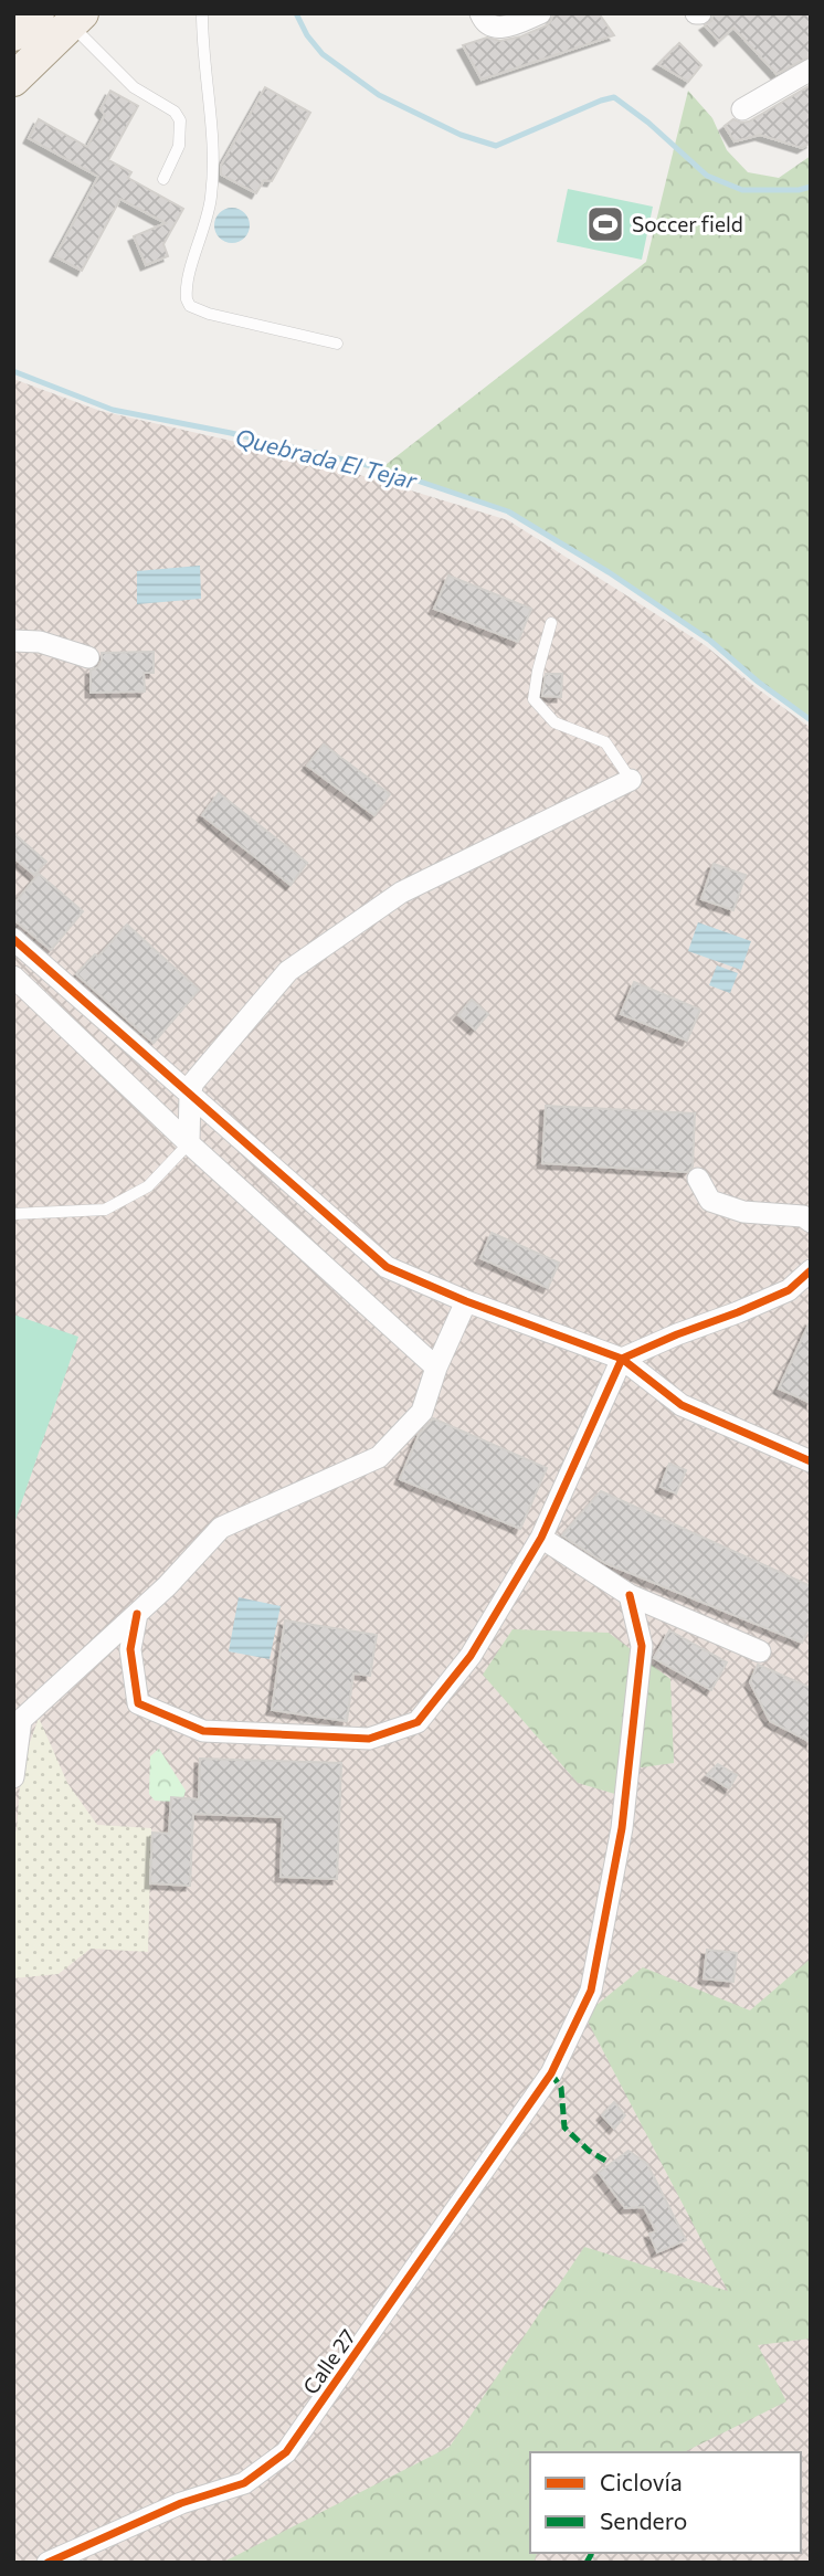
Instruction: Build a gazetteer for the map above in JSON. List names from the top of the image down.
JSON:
{
  "streets": {
    "street": ["Calle 27"]
  },
  "water": ["Quebrada El Tejar"],
  "places": {
    "sports": ["Soccer field"]
  },
  "legend": ["Ciclovía", "Sendero"]
}
